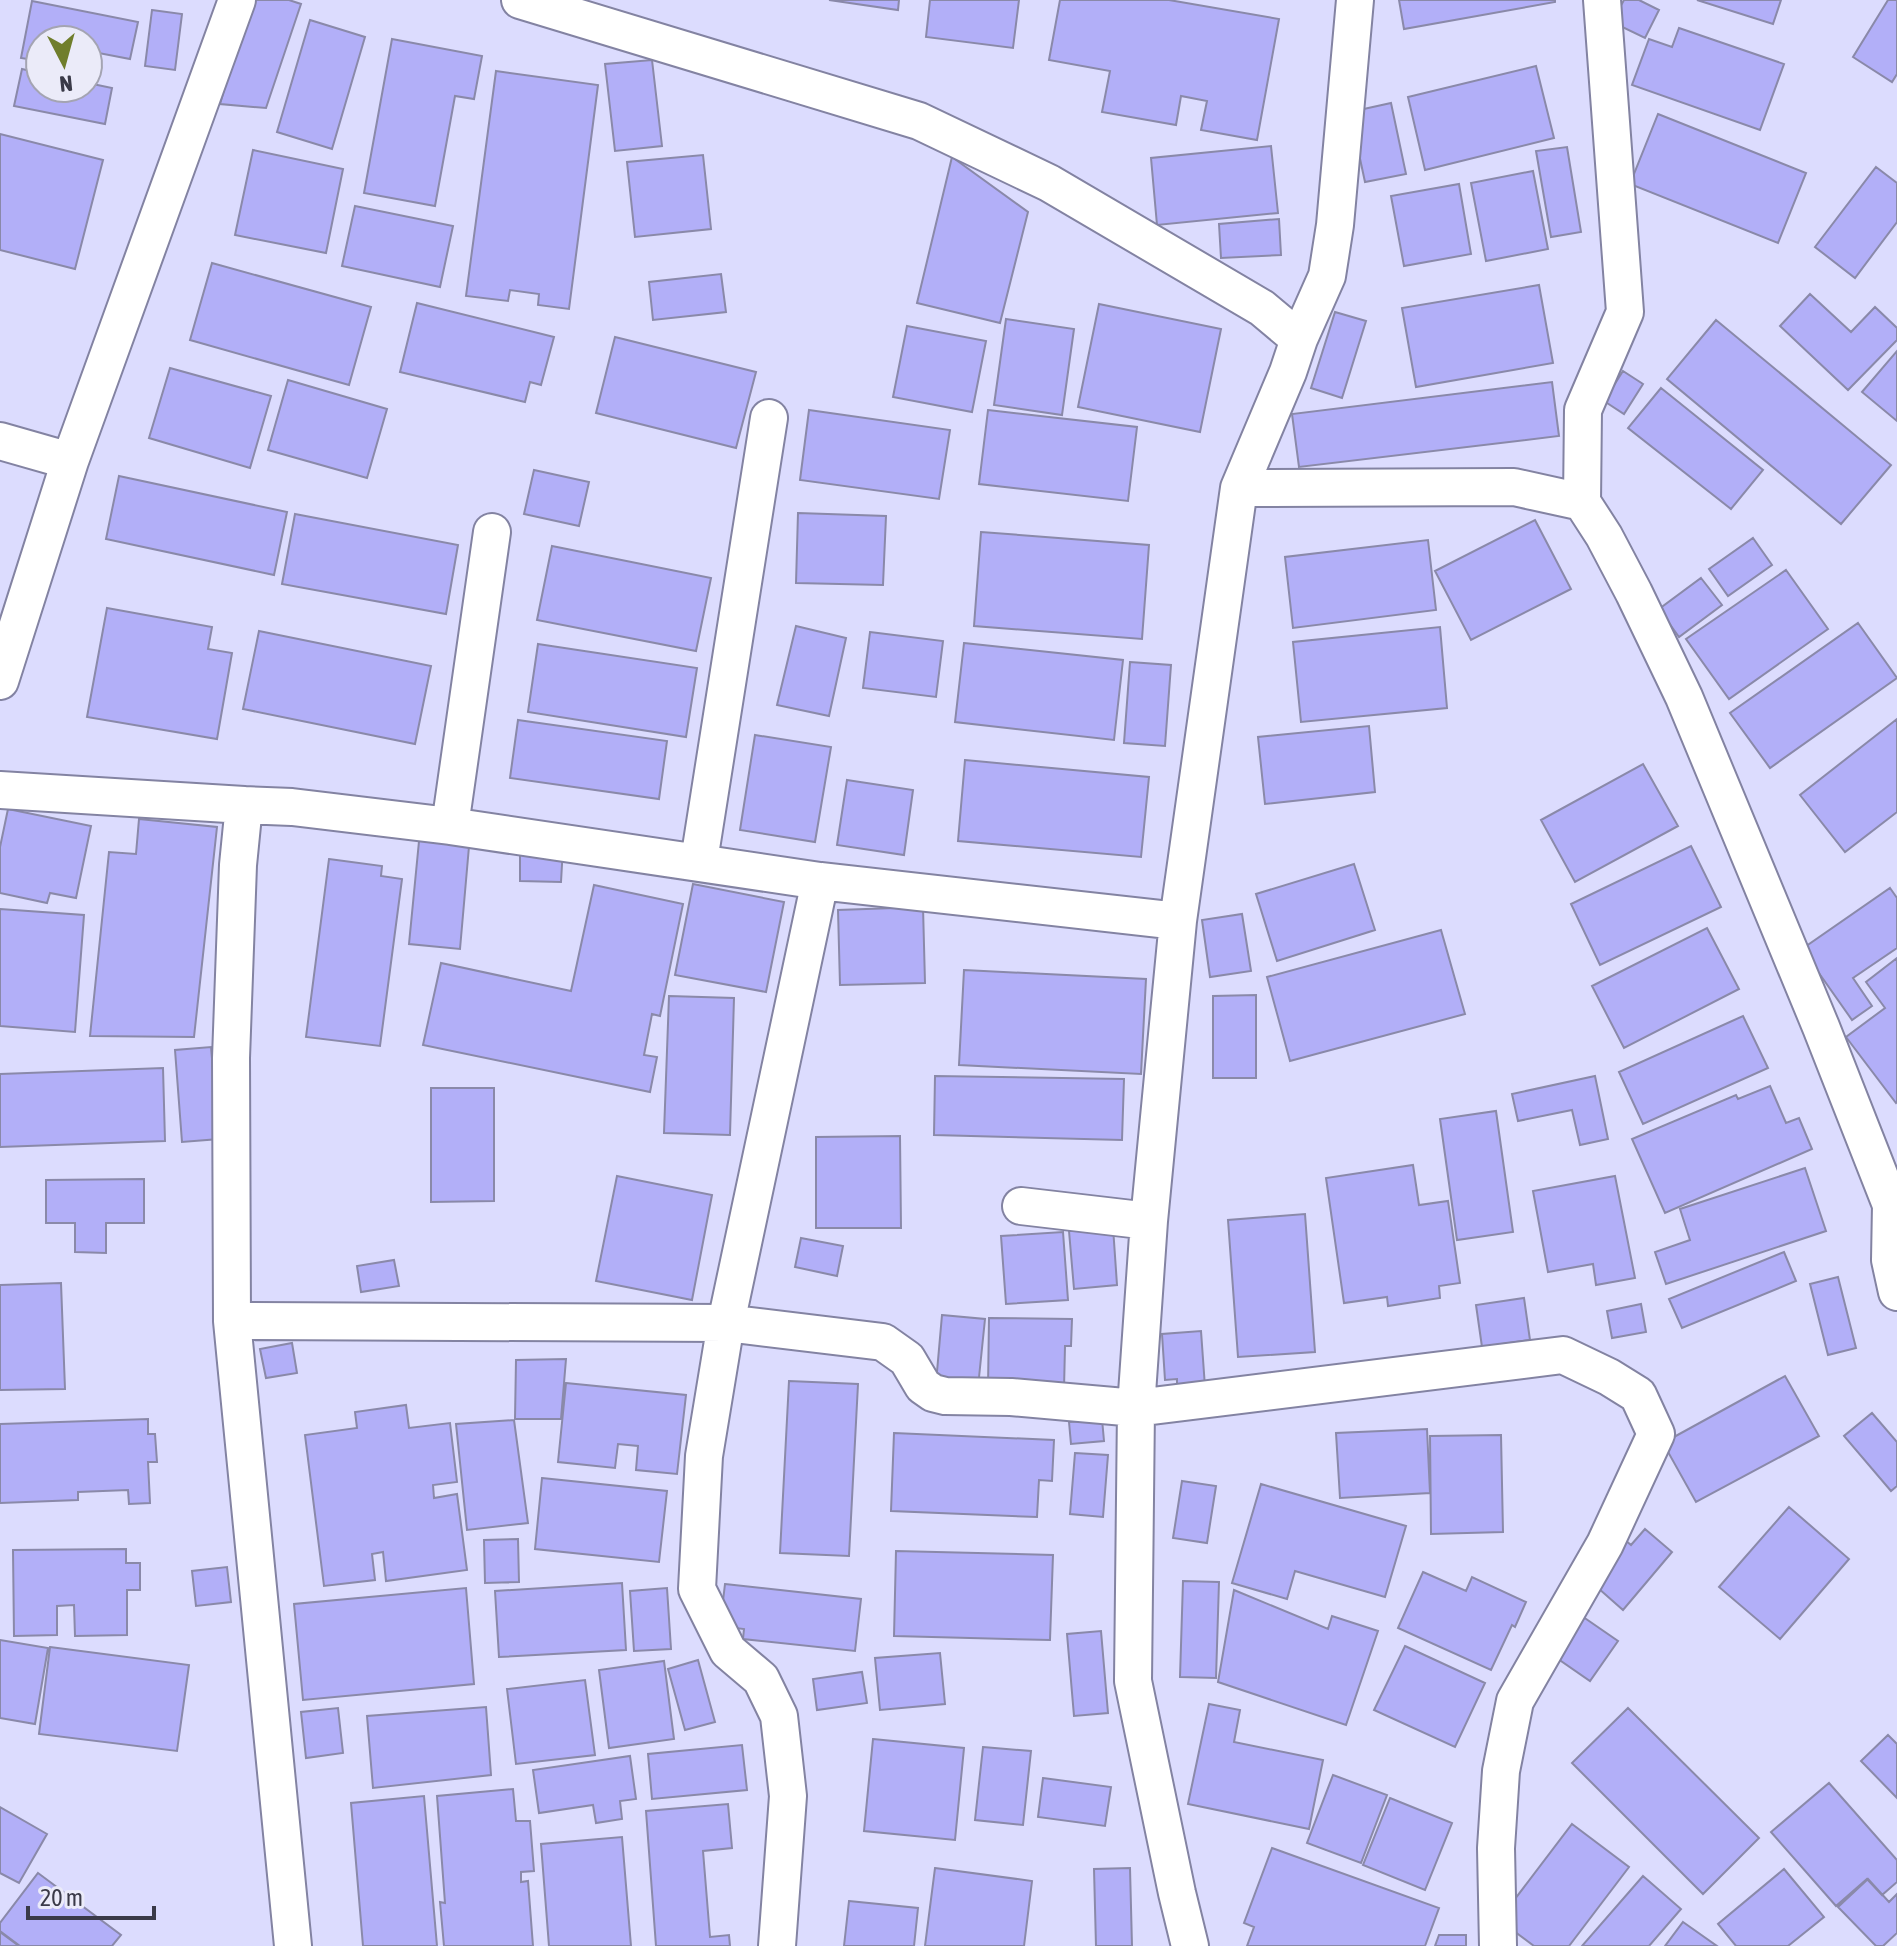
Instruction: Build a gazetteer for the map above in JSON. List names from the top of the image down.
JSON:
{
  "scale_bar": "20 m",
  "north": "bottom"
}
